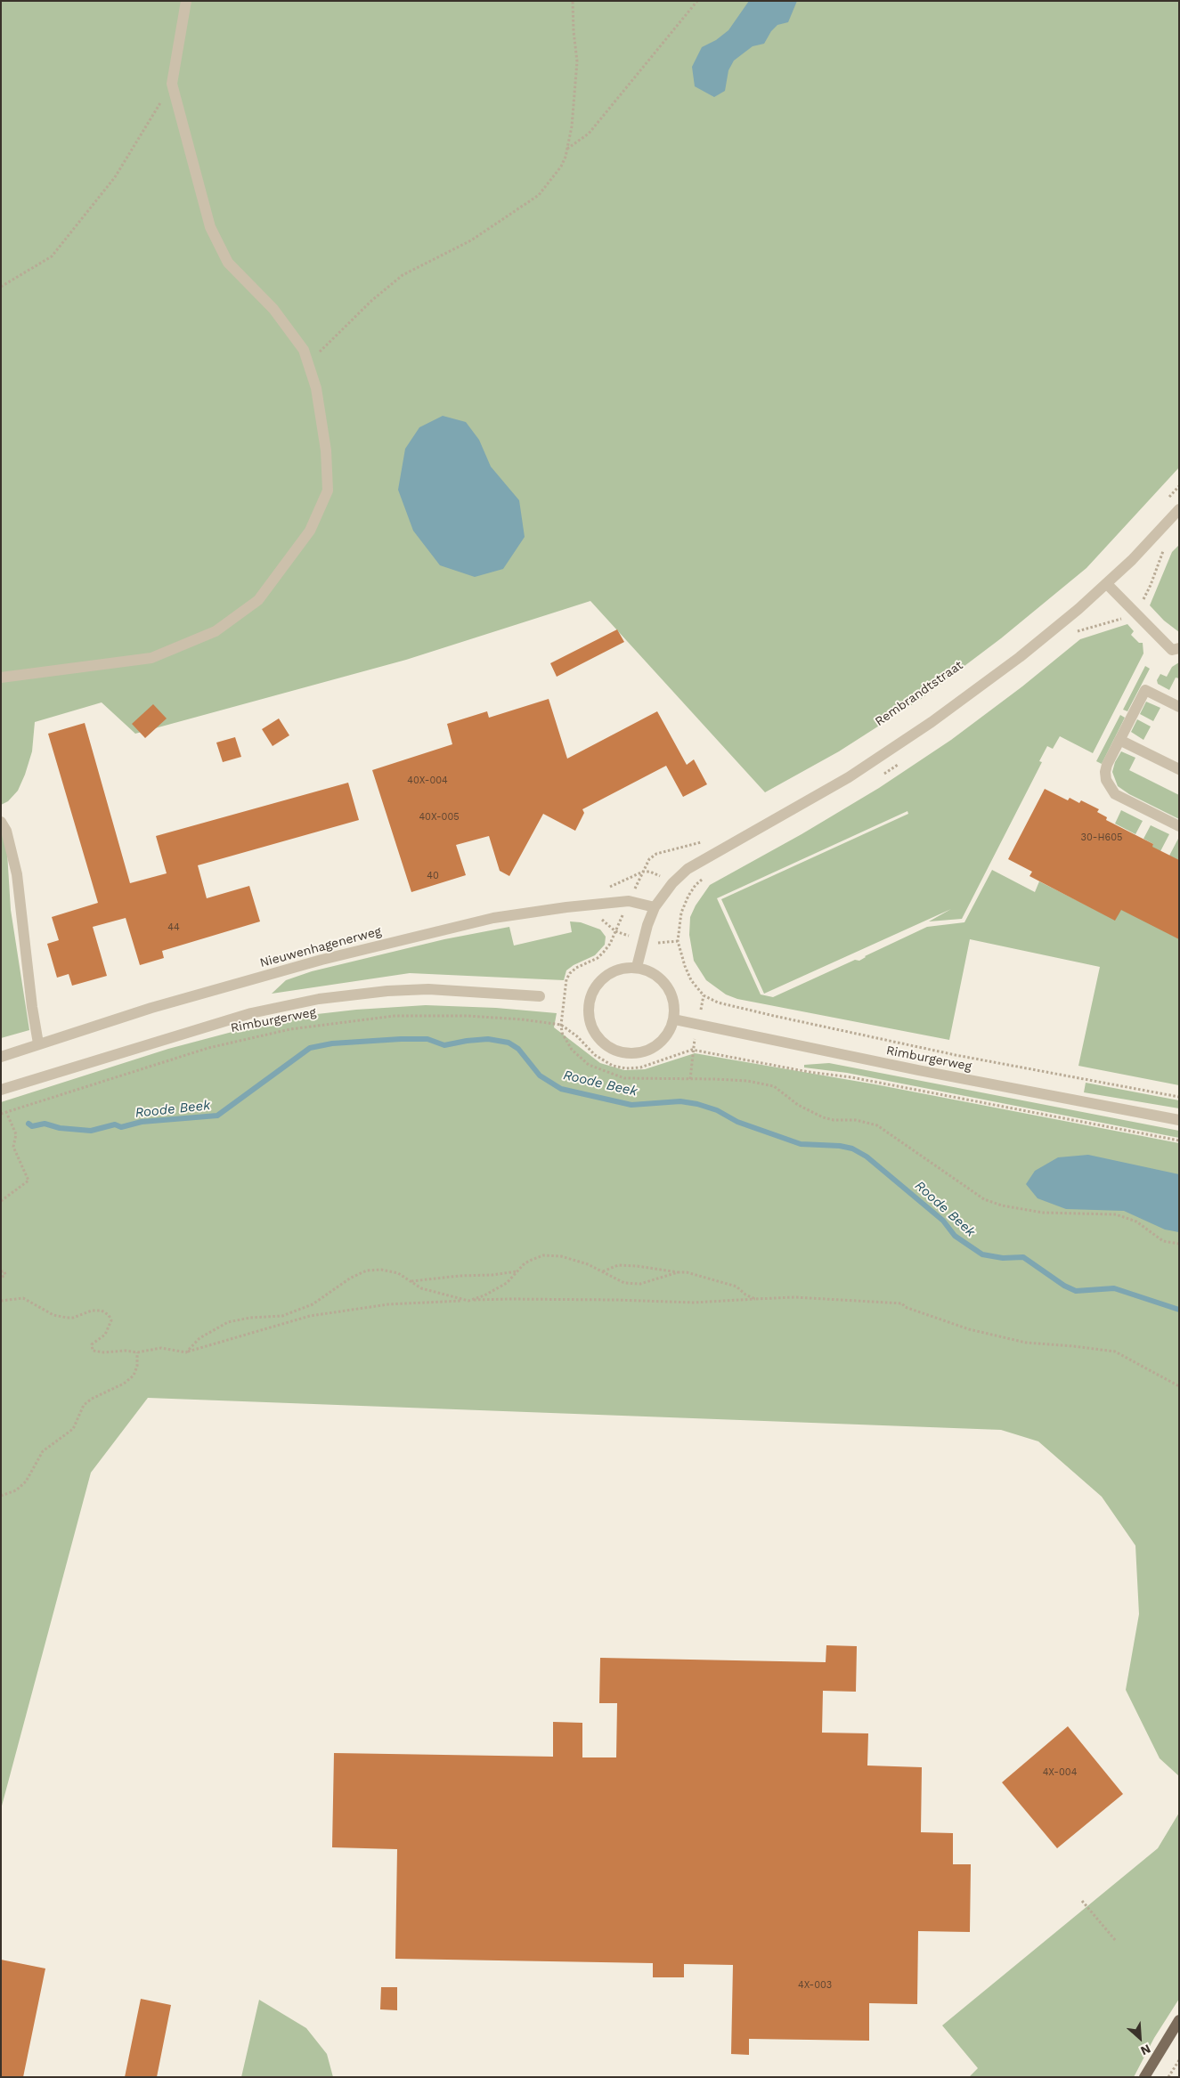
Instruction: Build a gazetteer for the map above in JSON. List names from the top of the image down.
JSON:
{
  "streets": {
    "street": ["Nieuwenhagenerweg", "Rimburgerweg"]
  },
  "water": ["Roode Beek"],
  "house_numbers": [
    "40X-004",
    "40X-005",
    "30-H605",
    "40",
    "44",
    "4X-004",
    "4X-003"
  ],
  "north": "bottom right"
}
